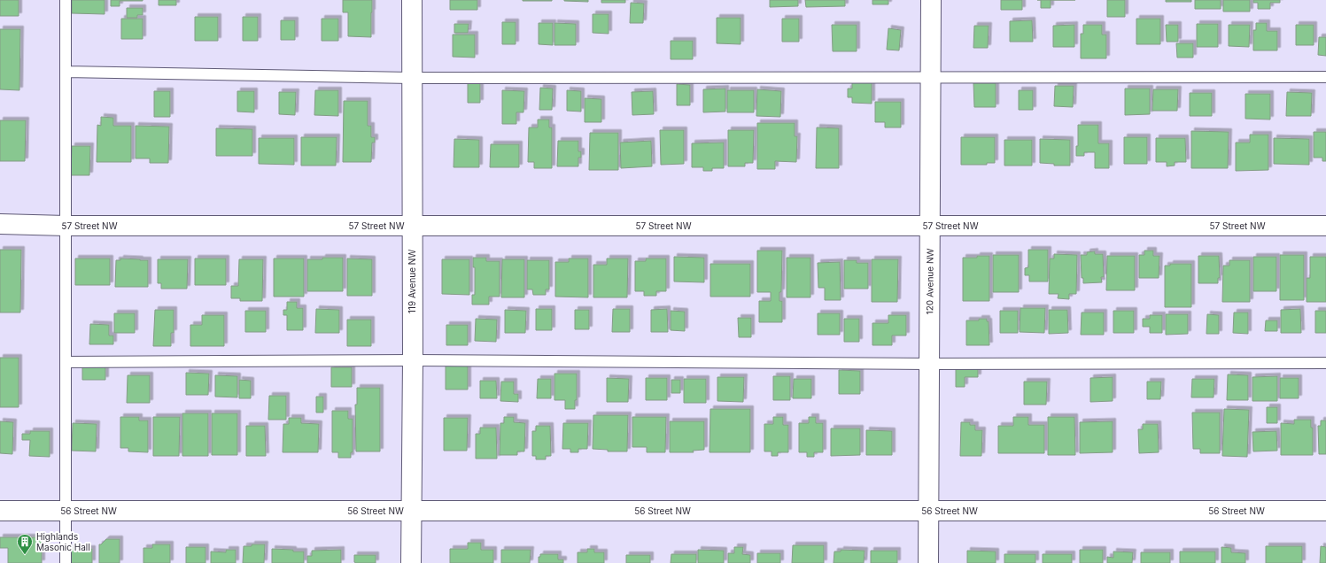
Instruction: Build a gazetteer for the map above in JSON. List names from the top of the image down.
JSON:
{
  "streets": {
    "street": [
      "57 Street NW",
      "119 Avenue NW",
      "120 Avenue NW",
      "56 Street NW"
    ]
  },
  "crossings": [
    ["57 Street NW", "119 Avenue NW"],
    ["57 Street NW", "120 Avenue NW"],
    ["119 Avenue NW", "56 Street NW"],
    ["120 Avenue NW", "56 Street NW"]
  ],
  "places": {
    "building": ["Highlands Masonic Hall"]
  }
}
